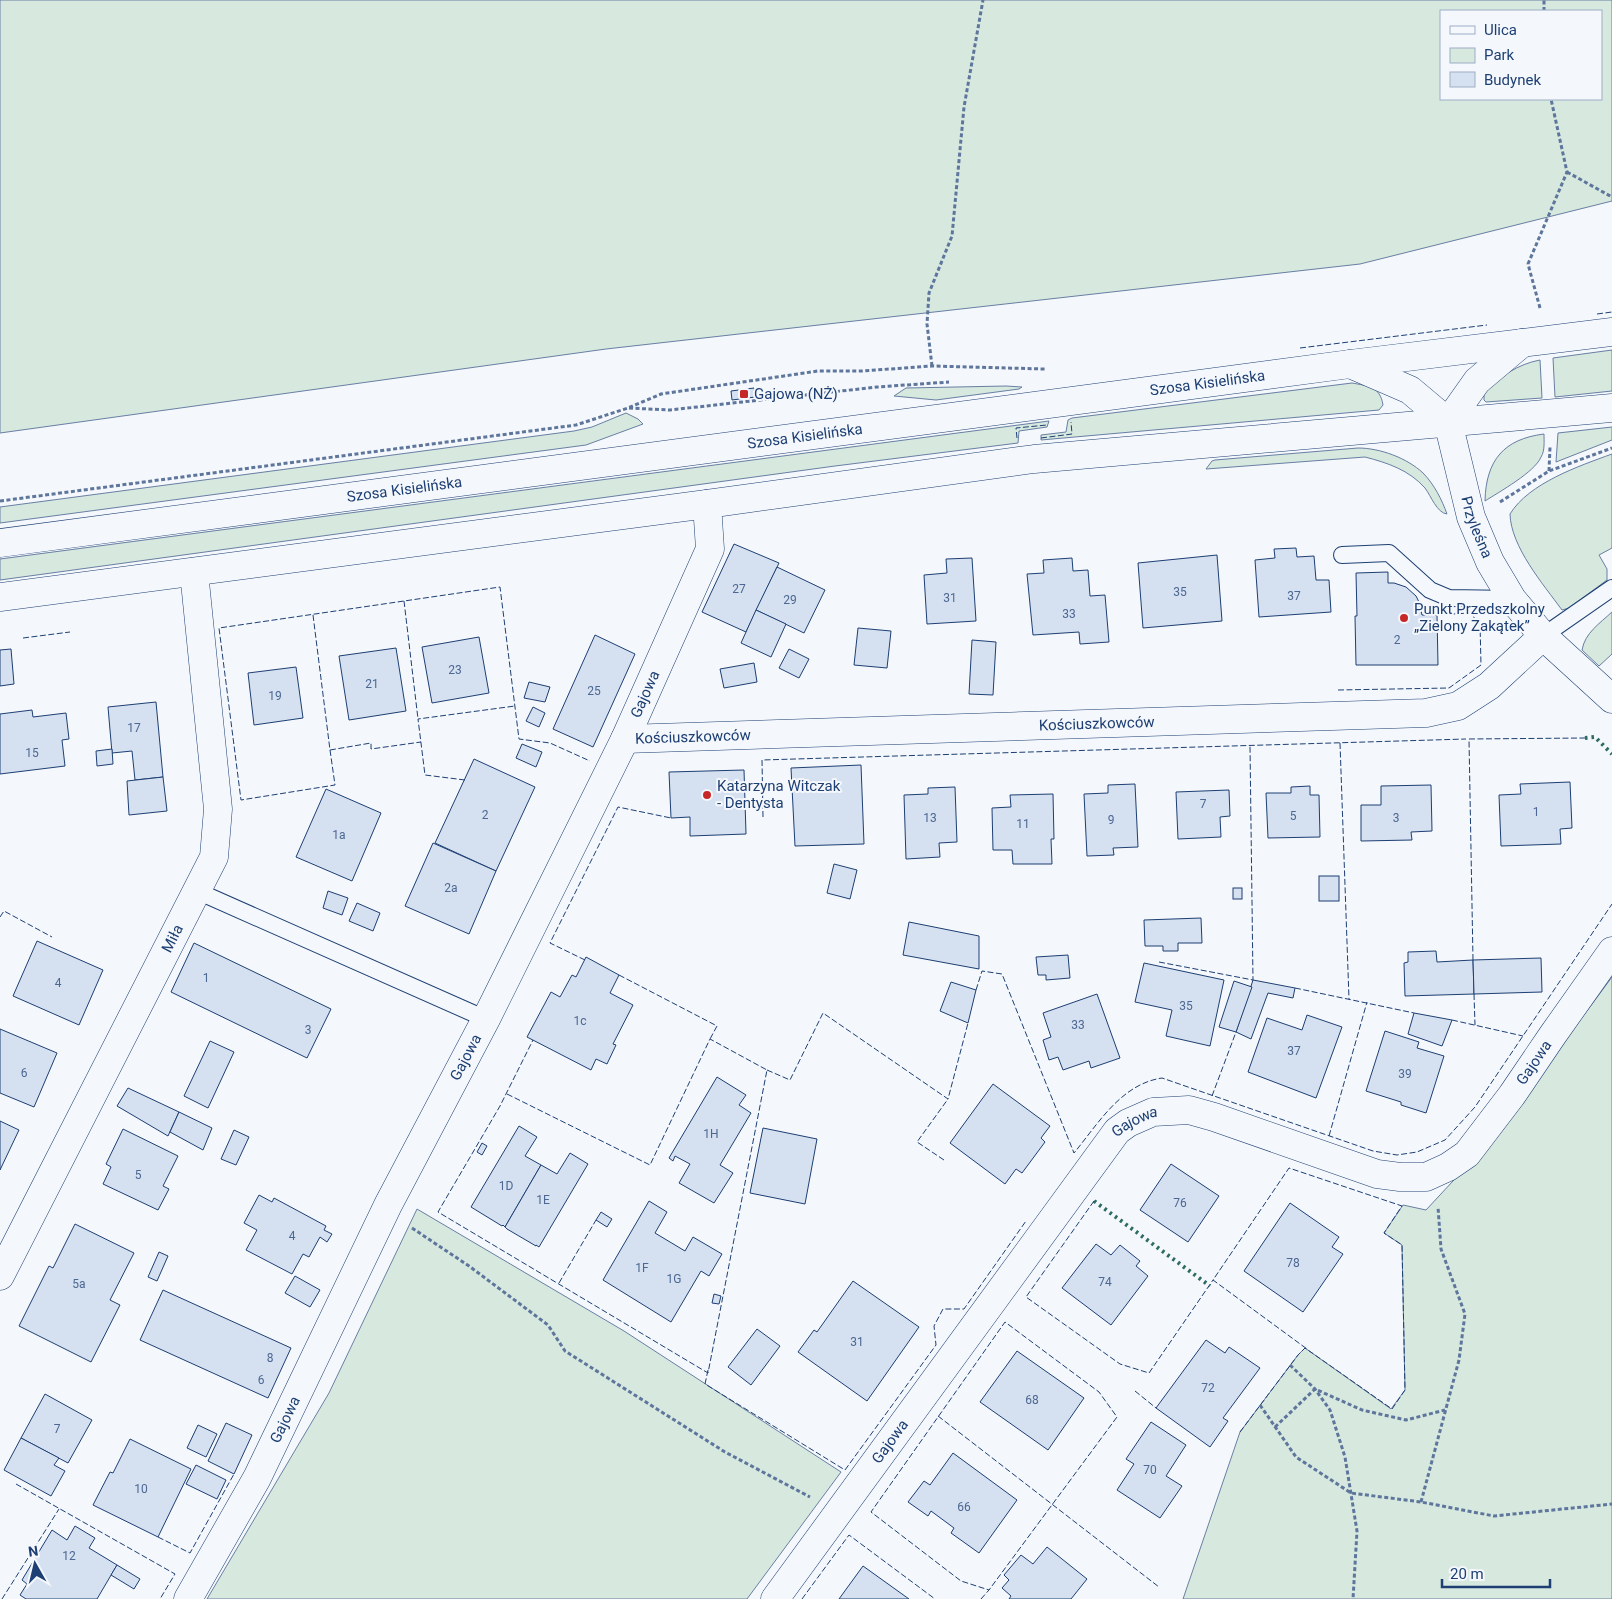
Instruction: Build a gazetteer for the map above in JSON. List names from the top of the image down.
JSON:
{
  "streets": {
    "street": [
      "Szosa Kisielińska",
      "Przyleśna",
      "Gajowa",
      "Kościuszkowców",
      "Miła"
    ]
  },
  "crossings": [
    ["Przyleśna", "Kościuszkowców"],
    ["Gajowa", "Kościuszkowców"]
  ],
  "places": {
    "transit": ["Gajowa (NŻ)"],
    "other": ["Punkt Przedszkolny „Zielony Zakątek”", "Katarzyna Witczak - Dentysta"]
  },
  "house_numbers": [
    "27",
    "35",
    "37",
    "31",
    "29",
    "33",
    "2",
    "23",
    "21",
    "25",
    "19",
    "17",
    "15",
    "7",
    "1",
    "2",
    "5",
    "13",
    "3",
    "9",
    "11",
    "1a",
    "2a",
    "1",
    "4",
    "35",
    "1c",
    "33",
    "3",
    "37",
    "6",
    "39",
    "1H",
    "5",
    "1D",
    "1E",
    "76",
    "4",
    "78",
    "1F",
    "1G",
    "74",
    "5a",
    "31",
    "8",
    "6",
    "72",
    "68",
    "7",
    "70",
    "10",
    "66",
    "12"
  ],
  "legend": ["Ulica", "Park", "Budynek"],
  "scale_bar": "20 m",
  "north": "top"
}
